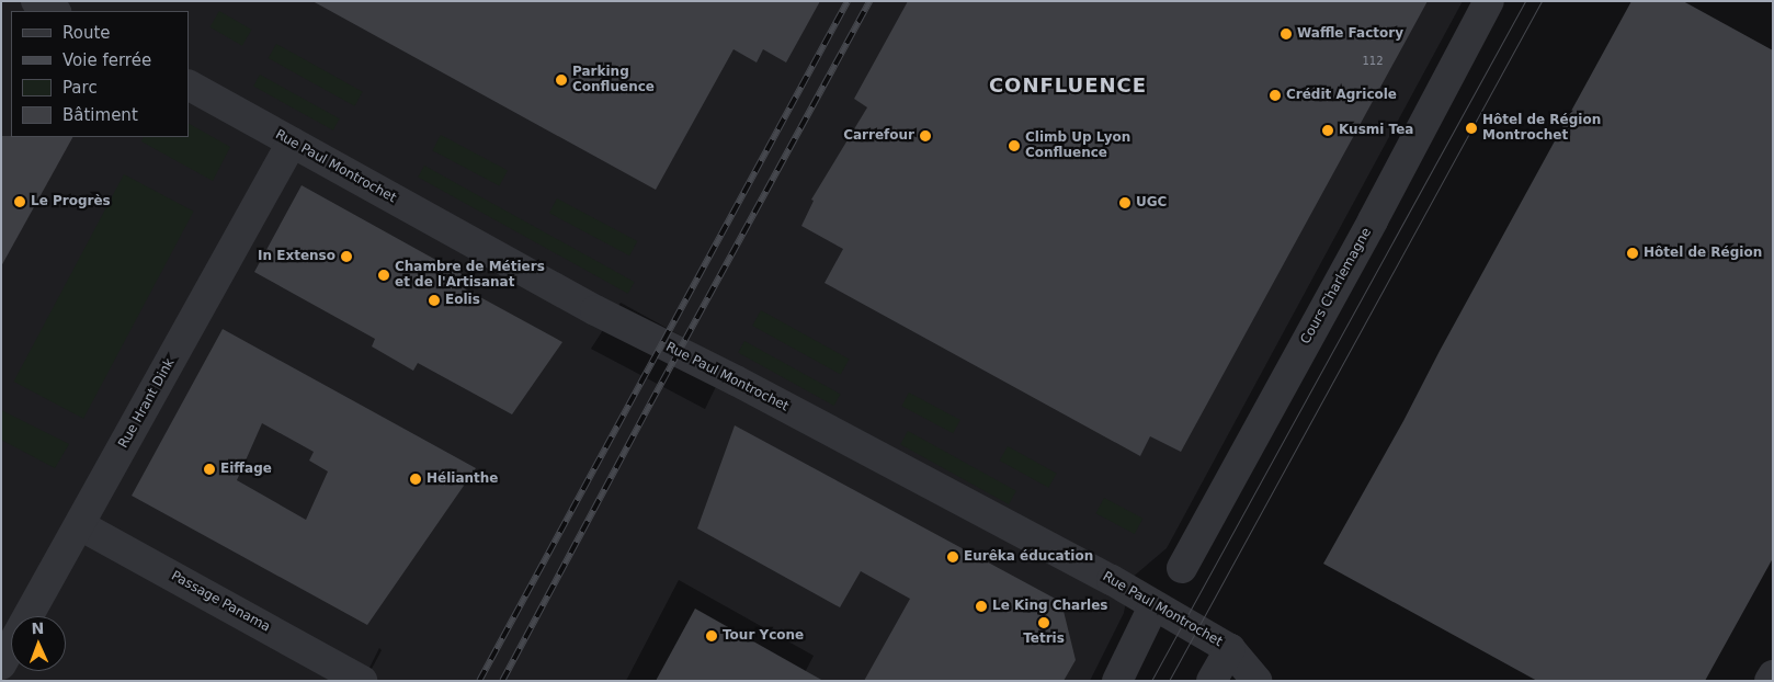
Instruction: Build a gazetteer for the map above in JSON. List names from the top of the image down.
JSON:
{
  "streets": {
    "street": [
      "Rue Paul Montrochet",
      "Cours Charlemagne",
      "Rue Hrant Dink",
      "Passage Panama"
    ]
  },
  "crossings": [
    ["Rue Paul Montrochet", "Rue Hrant Dink"],
    ["Rue Hrant Dink", "Passage Panama"]
  ],
  "districts": ["CONFLUENCE"],
  "places": [
    "Waffle Factory",
    "Parking Confluence",
    "Crédit Agricole",
    "Hôtel de Région Montrochet",
    "Kusmi Tea",
    "Carrefour",
    "Climb Up Lyon Confluence",
    "Le Progrès",
    "UGC",
    "Hôtel de Région",
    "In Extenso",
    "Chambre de Métiers et de l'Artisanat",
    "Eolis",
    "Eiffage",
    "Hélianthe",
    "Eurêka éducation",
    "Le King Charles",
    "Tetris",
    "Tour Ycone"
  ],
  "house_numbers": ["112"],
  "legend": [
    "Route",
    "Voie ferrée",
    "Parc",
    "Bâtiment"
  ],
  "north": "top"
}
